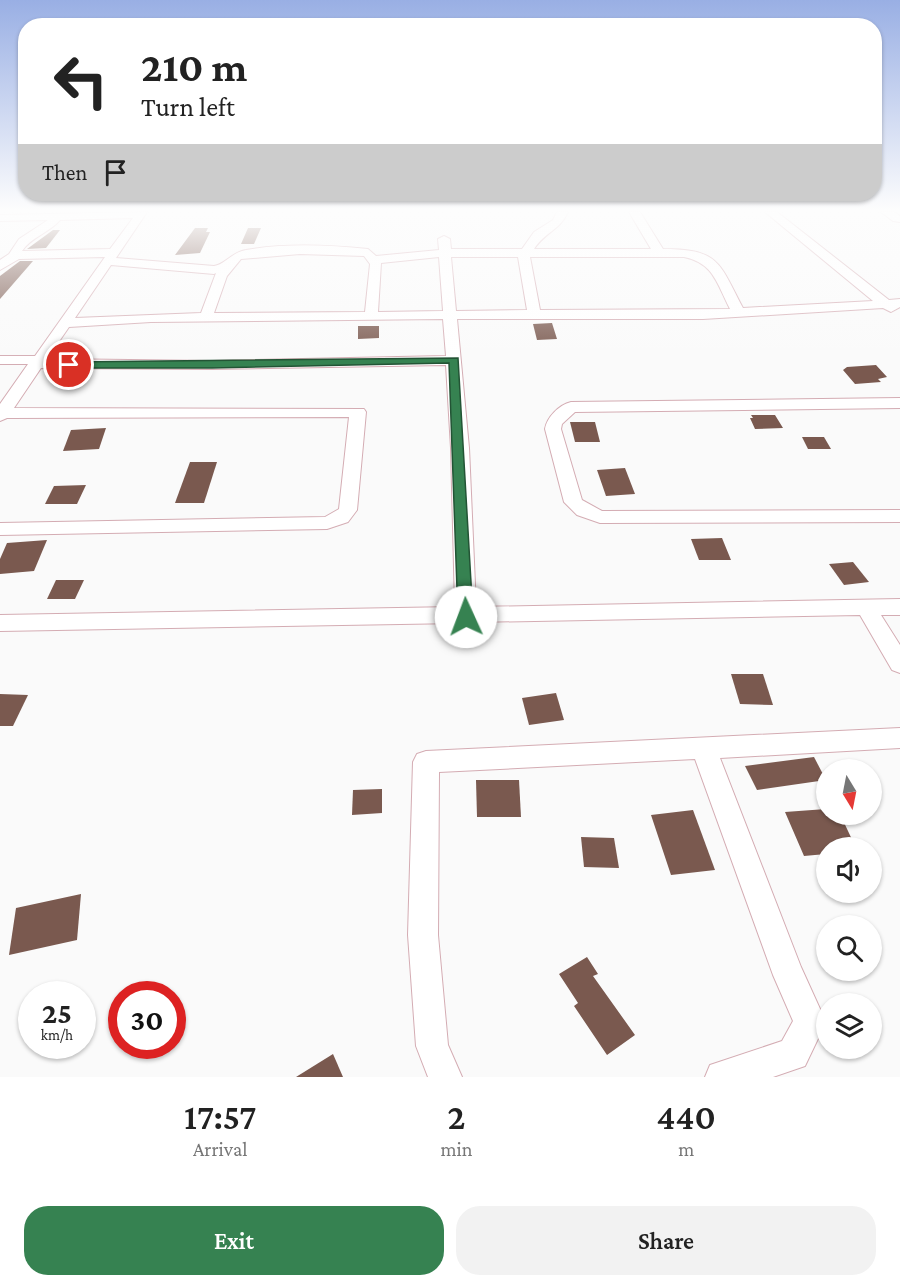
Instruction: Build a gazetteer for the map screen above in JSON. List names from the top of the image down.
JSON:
{
  "north": "bottom",
  "page": {
    "turn": ["210 m", "Turn left"],
    "then": "Then",
    "speed": "25 km/h",
    "limit": "30",
    "eta": [
      "17:57",
      "Arrival",
      "2",
      "min",
      "440",
      "m"
    ],
    "buttons": ["Exit", "Share"]
  }
}
